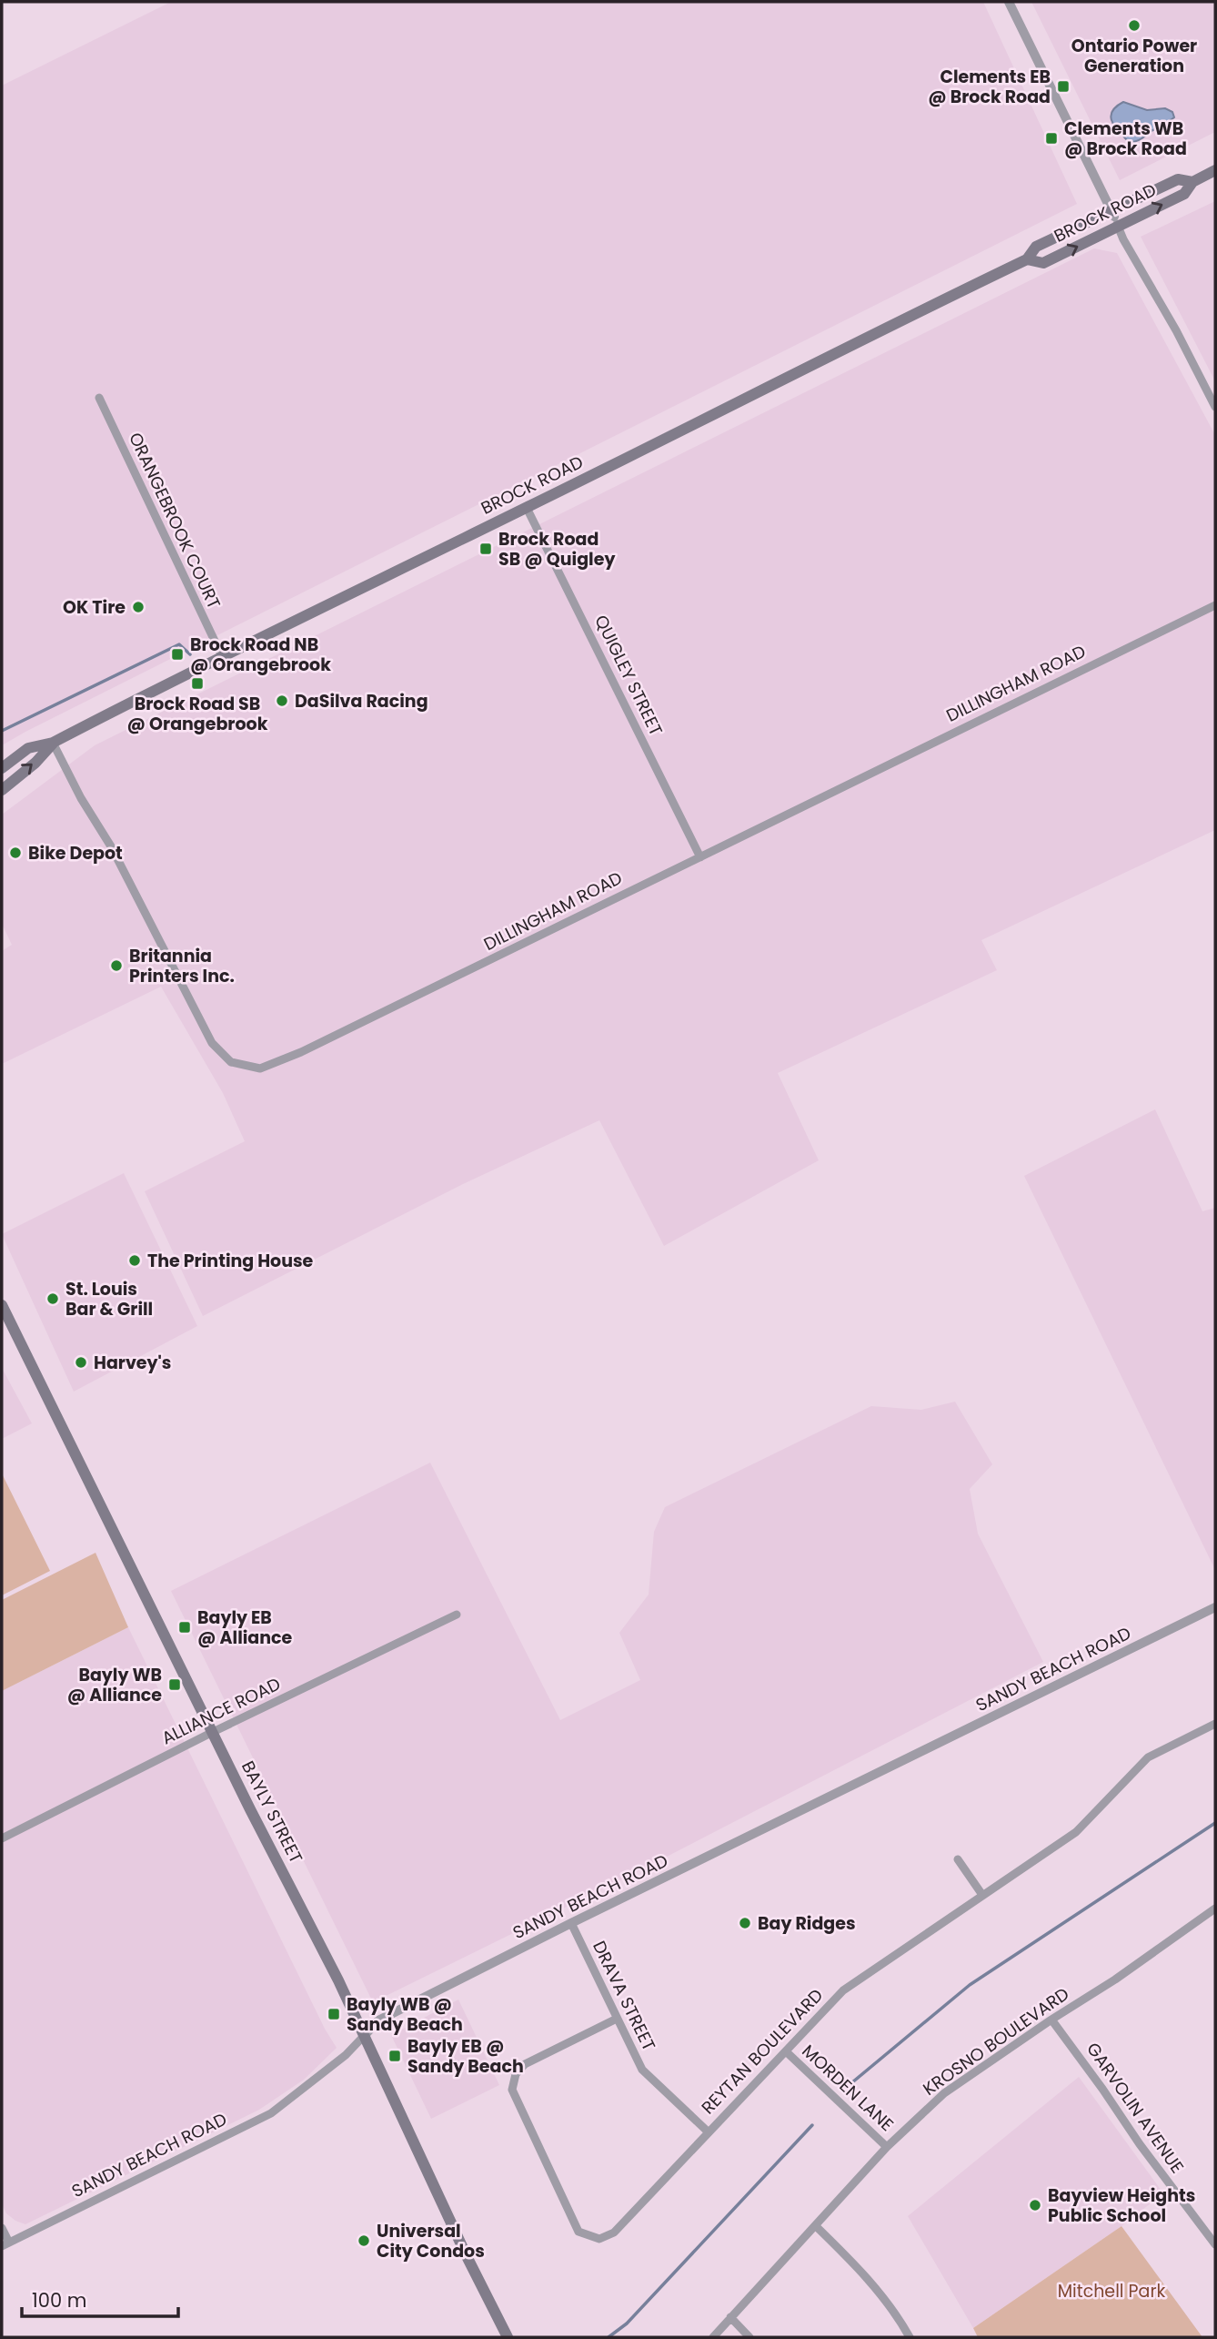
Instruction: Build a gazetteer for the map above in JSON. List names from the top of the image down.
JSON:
{
  "streets": {
    "main road": ["BROCK ROAD", "BAYLY STREET"],
    "street": [
      "ORANGEBROOK COURT",
      "QUIGLEY STREET",
      "DILLINGHAM ROAD",
      "SANDY BEACH ROAD",
      "ALLIANCE ROAD",
      "DRAVA STREET",
      "KROSNO BOULEVARD",
      "REYTAN BOULEVARD",
      "MORDEN LANE",
      "GARVOLIN AVENUE"
    ]
  },
  "crossings": [
    ["BROCK ROAD", "ORANGEBROOK COURT"],
    ["BROCK ROAD", "QUIGLEY STREET"],
    ["BROCK ROAD", "DILLINGHAM ROAD"],
    ["QUIGLEY STREET", "DILLINGHAM ROAD"],
    ["SANDY BEACH ROAD", "BAYLY STREET"],
    ["SANDY BEACH ROAD", "DRAVA STREET"],
    ["ALLIANCE ROAD", "BAYLY STREET"],
    ["DRAVA STREET", "REYTAN BOULEVARD"],
    ["KROSNO BOULEVARD", "MORDEN LANE"],
    ["KROSNO BOULEVARD", "GARVOLIN AVENUE"],
    ["REYTAN BOULEVARD", "MORDEN LANE"]
  ],
  "parks": ["Mitchell Park"],
  "places": {
    "other": [
      "Ontario Power Generation",
      "OK Tire",
      "DaSilva Racing",
      "Bike Depot",
      "Britannia Printers Inc.",
      "The Printing House",
      "St. Louis Bar & Grill",
      "Harvey's",
      "Bay Ridges",
      "Bayview Heights Public School",
      "Universal City Condos"
    ],
    "transit": [
      "Clements EB @ Brock Road",
      "Clements WB @ Brock Road",
      "Brock Road SB @ Quigley",
      "Brock Road NB @ Orangebrook",
      "Brock Road SB @ Orangebrook",
      "Bayly EB @ Alliance",
      "Bayly WB @ Alliance",
      "Bayly WB @ Sandy Beach",
      "Bayly EB @ Sandy Beach"
    ]
  },
  "scale_bar": "100 m"
}
